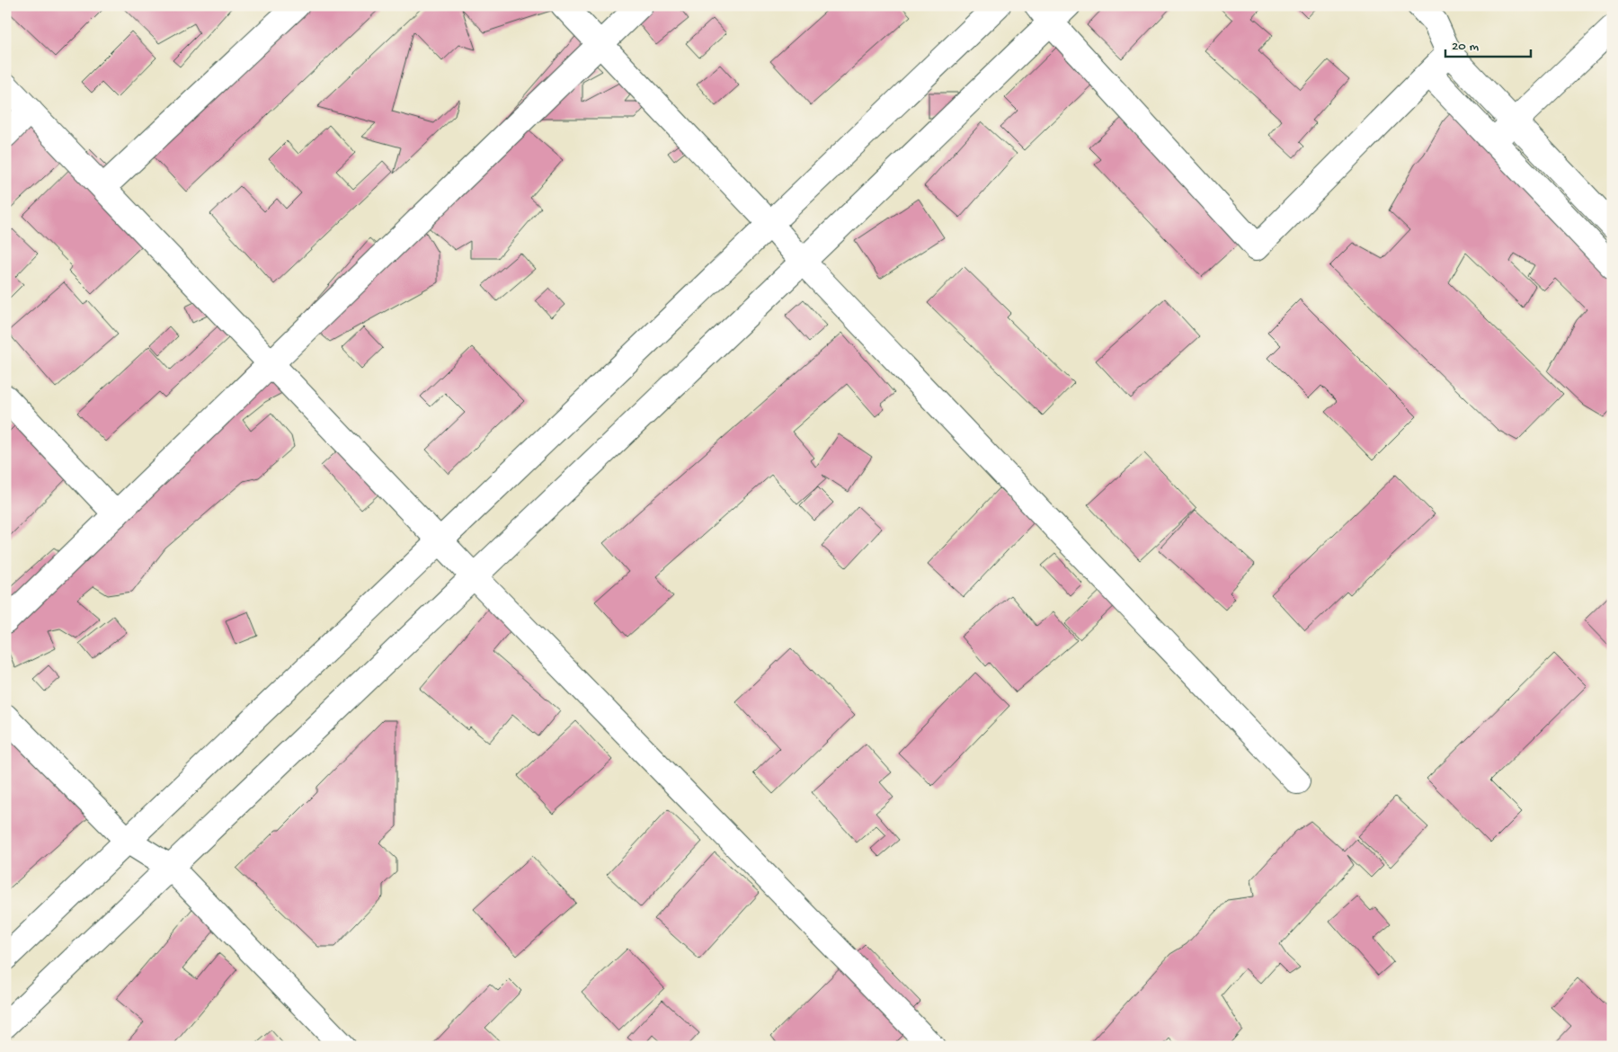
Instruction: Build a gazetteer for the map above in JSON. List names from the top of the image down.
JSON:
{
  "scale_bar": "20 m"
}
